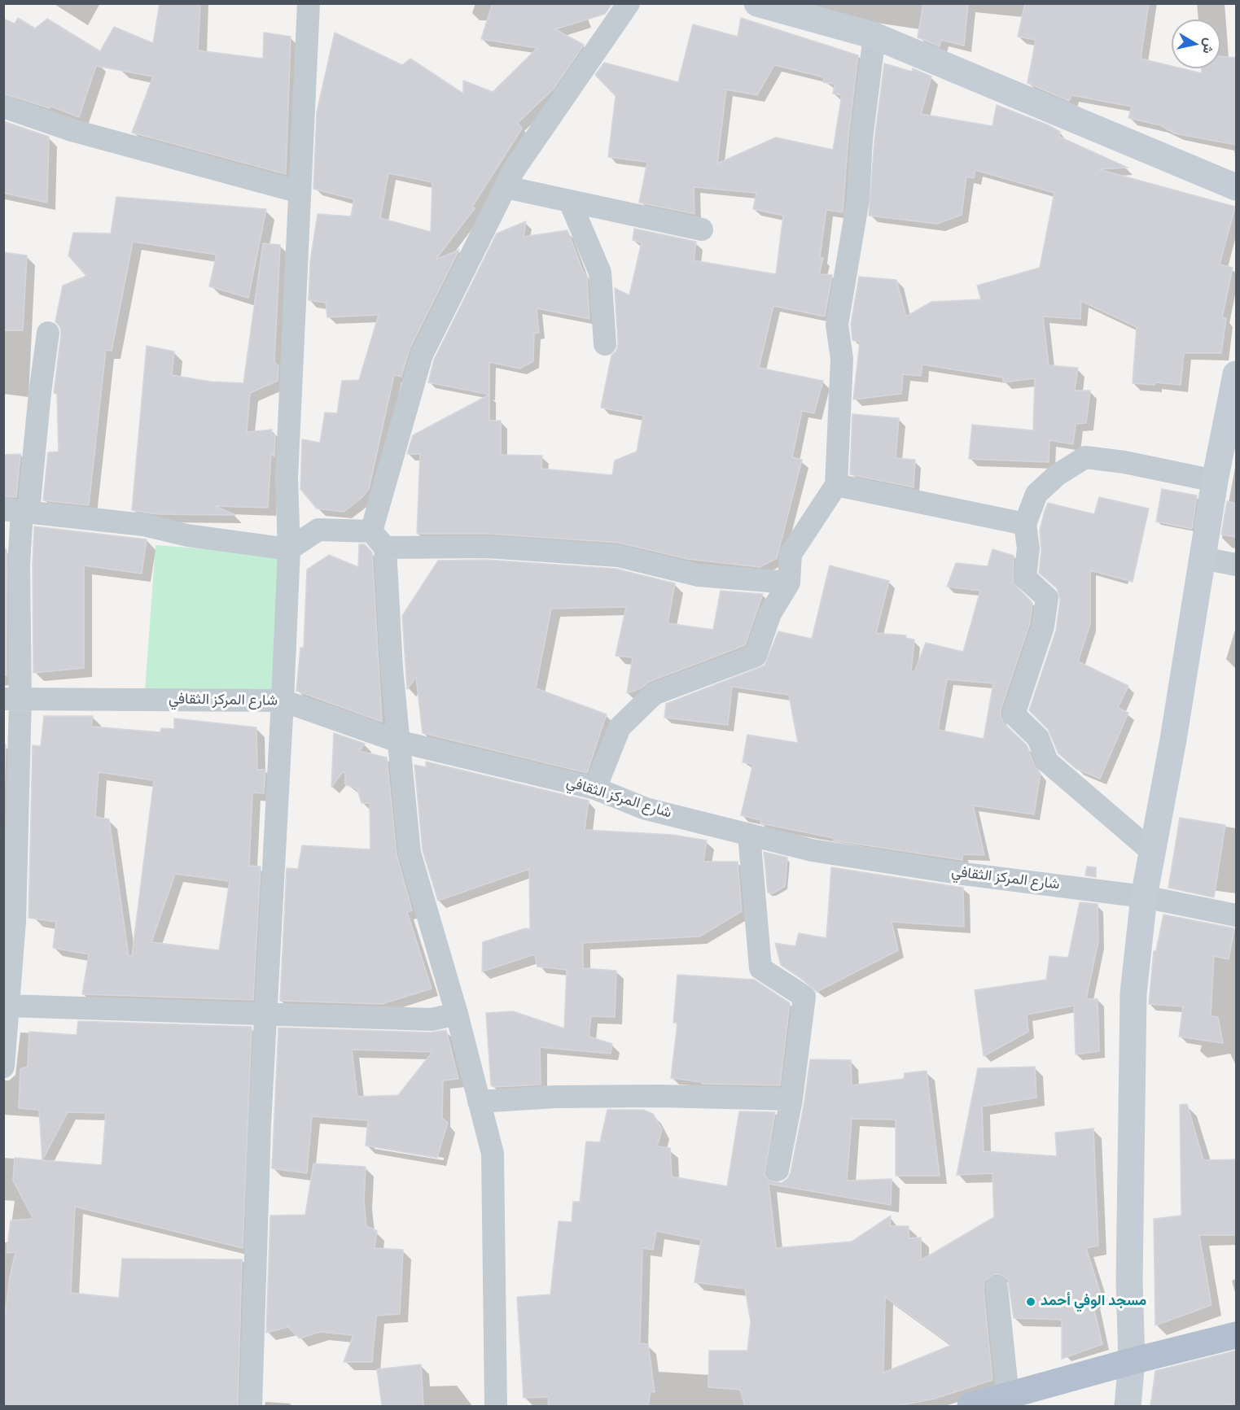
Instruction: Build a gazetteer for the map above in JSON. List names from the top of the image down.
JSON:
{
  "streets": {
    "street": ["شارع المركز الثقافي"]
  },
  "places": ["مسجد الوفي أحمد"],
  "north": "right"
}
